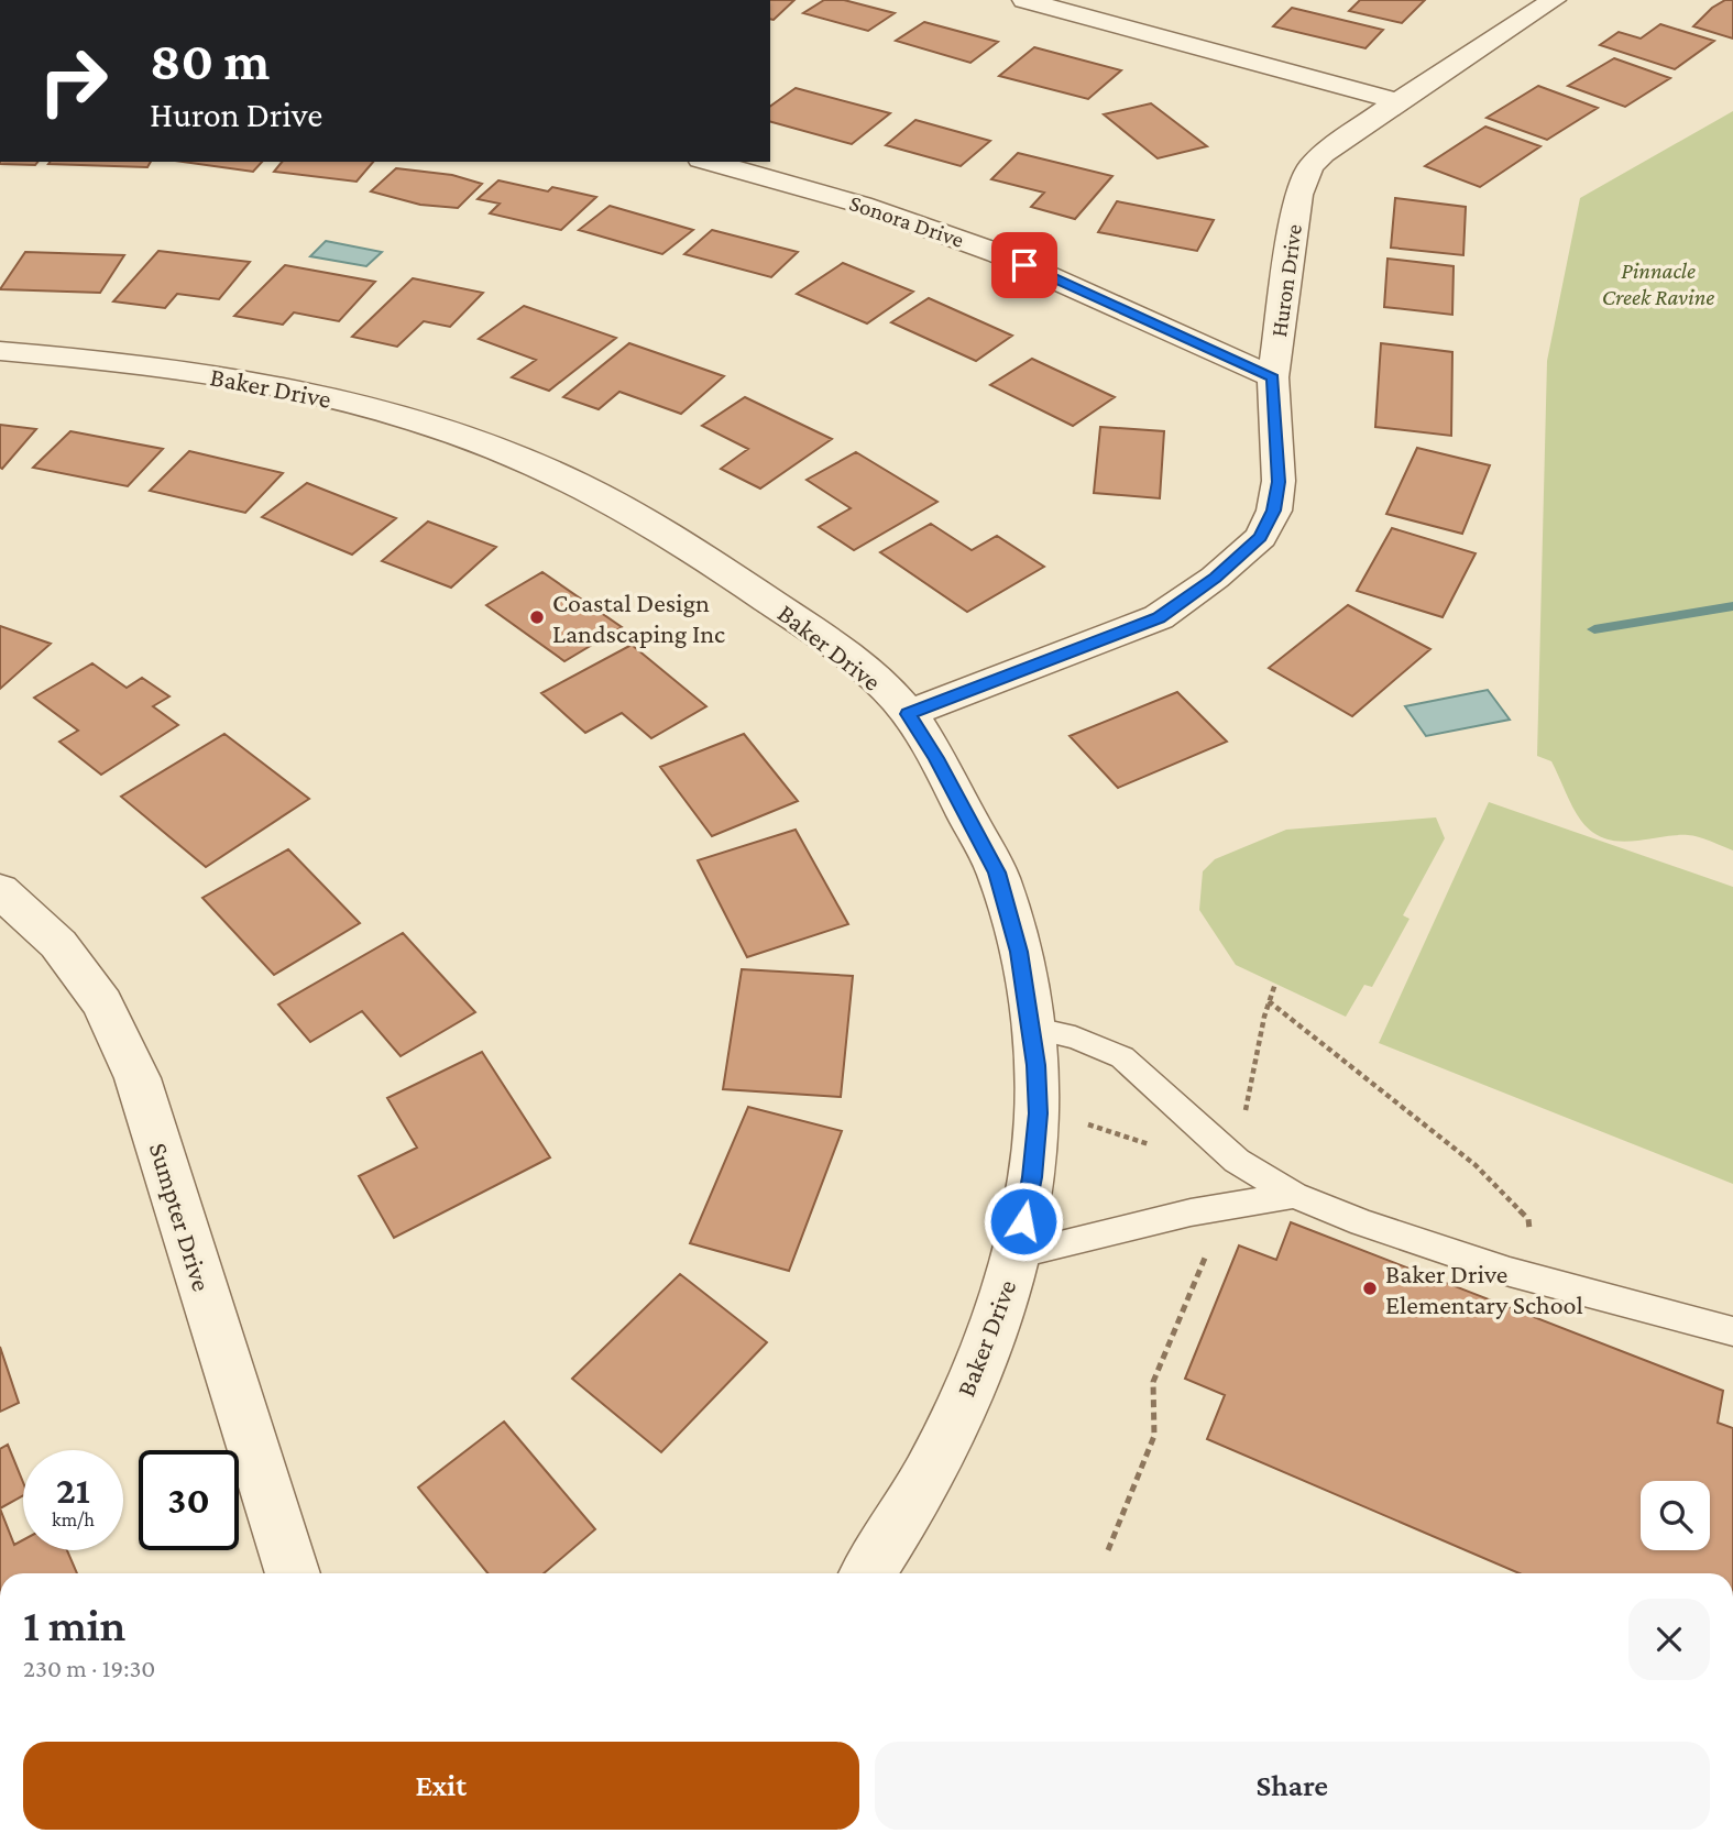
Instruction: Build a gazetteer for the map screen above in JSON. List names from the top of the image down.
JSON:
{
  "streets": {
    "street": [
      "Sonora Drive",
      "Huron Drive",
      "Baker Drive",
      "Sumpter Drive"
    ]
  },
  "crossings": [
    ["Sonora Drive", "Huron Drive"],
    ["Huron Drive", "Baker Drive"]
  ],
  "parks": ["Pinnacle Creek Ravine"],
  "places": ["Coastal Design Landscaping Inc", "Baker Drive Elementary School"],
  "page": {
    "turn": ["80 m", "Huron Drive"],
    "speed": "21 km/h",
    "limit": "30",
    "heading": ["1 min", "230 m · 19:30"],
    "buttons": ["Exit", "Share"]
  }
}
